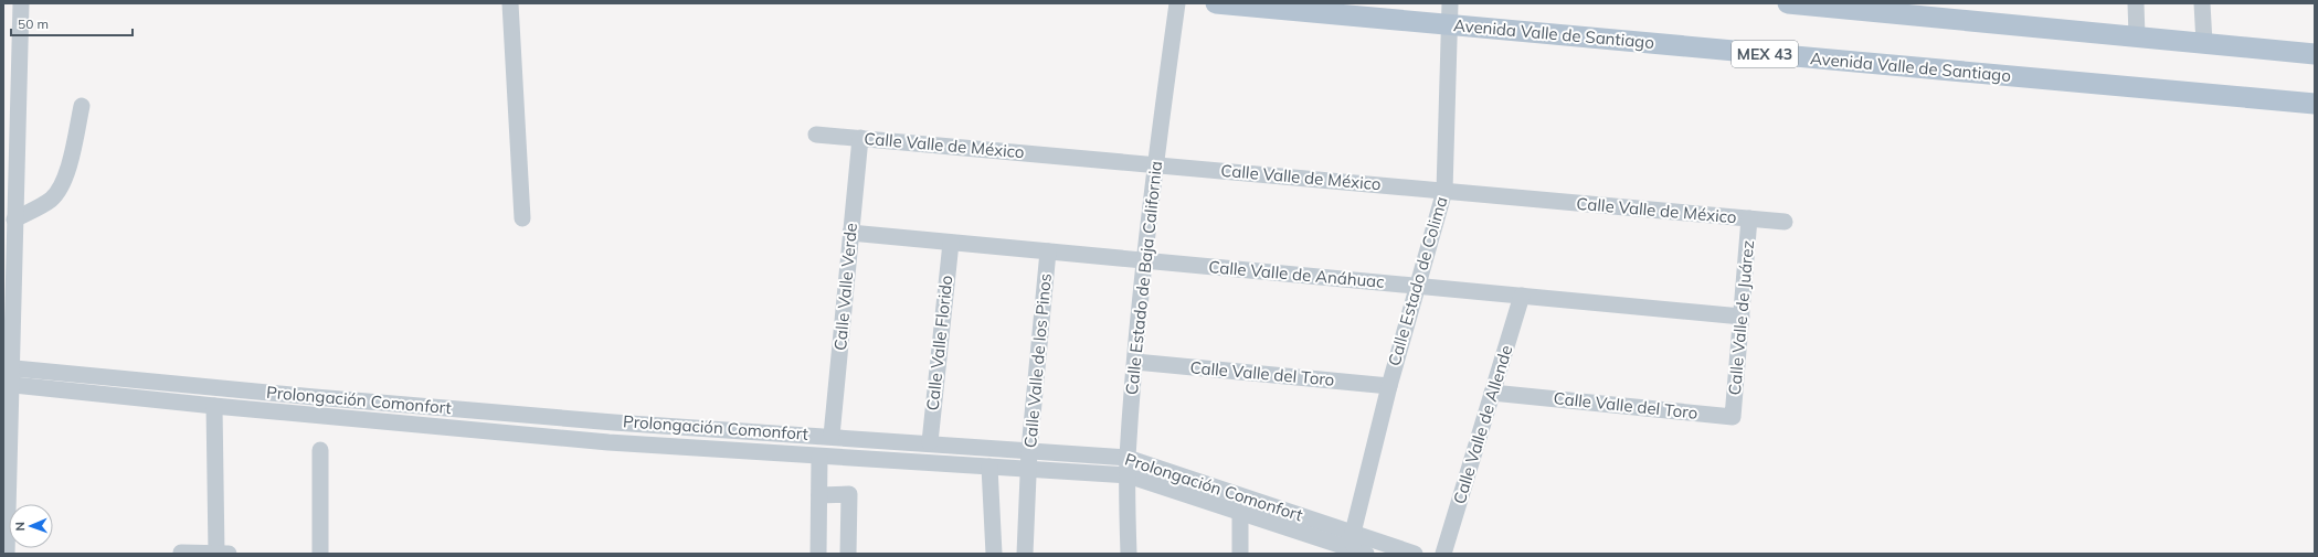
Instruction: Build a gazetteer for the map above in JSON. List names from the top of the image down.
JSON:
{
  "streets": {
    "main road": ["Avenida Valle de Santiago", "MEX 43"],
    "street": [
      "Calle Valle de México",
      "Calle Valle de Anáhuac",
      "Calle Estado de Baja California",
      "Calle Estado de Colima",
      "Calle Valle Verde",
      "Calle Valle de Juárez",
      "Calle Valle Florido",
      "Calle Valle de los Pinos",
      "Calle Valle del Toro",
      "Prolongación Comonfort",
      "Calle Valle de Allende"
    ]
  },
  "crossings": [
    ["Avenida Valle de Santiago", "Calle Estado de Colima"],
    ["Calle Valle de México", "Calle Estado de Baja California"],
    ["Calle Valle de México", "Calle Estado de Colima"],
    ["Calle Valle de México", "Calle Valle Verde"],
    ["Calle Valle de México", "Calle Valle de Juárez"],
    ["Calle Valle de Anáhuac", "Calle Estado de Baja California"],
    ["Calle Valle de Anáhuac", "Calle Estado de Colima"],
    ["Calle Valle de Anáhuac", "Calle Valle Verde"],
    ["Calle Valle de Anáhuac", "Calle Valle de Juárez"],
    ["Calle Valle de Anáhuac", "Calle Valle Florido"],
    ["Calle Valle de Anáhuac", "Calle Valle de los Pinos"],
    ["Calle Valle de Anáhuac", "Calle Valle de Allende"],
    ["Calle Estado de Baja California", "Calle Valle del Toro"],
    ["Calle Estado de Baja California", "Prolongación Comonfort"],
    ["Calle Estado de Colima", "Calle Valle del Toro"],
    ["Calle Estado de Colima", "Prolongación Comonfort"],
    ["Calle Valle Verde", "Prolongación Comonfort"],
    ["Calle Valle de Juárez", "Calle Valle del Toro"],
    ["Calle Valle Florido", "Prolongación Comonfort"],
    ["Calle Valle de los Pinos", "Prolongación Comonfort"],
    ["Calle Valle del Toro", "Calle Valle de Allende"]
  ],
  "scale_bar": "50 m",
  "north": "left"
}
